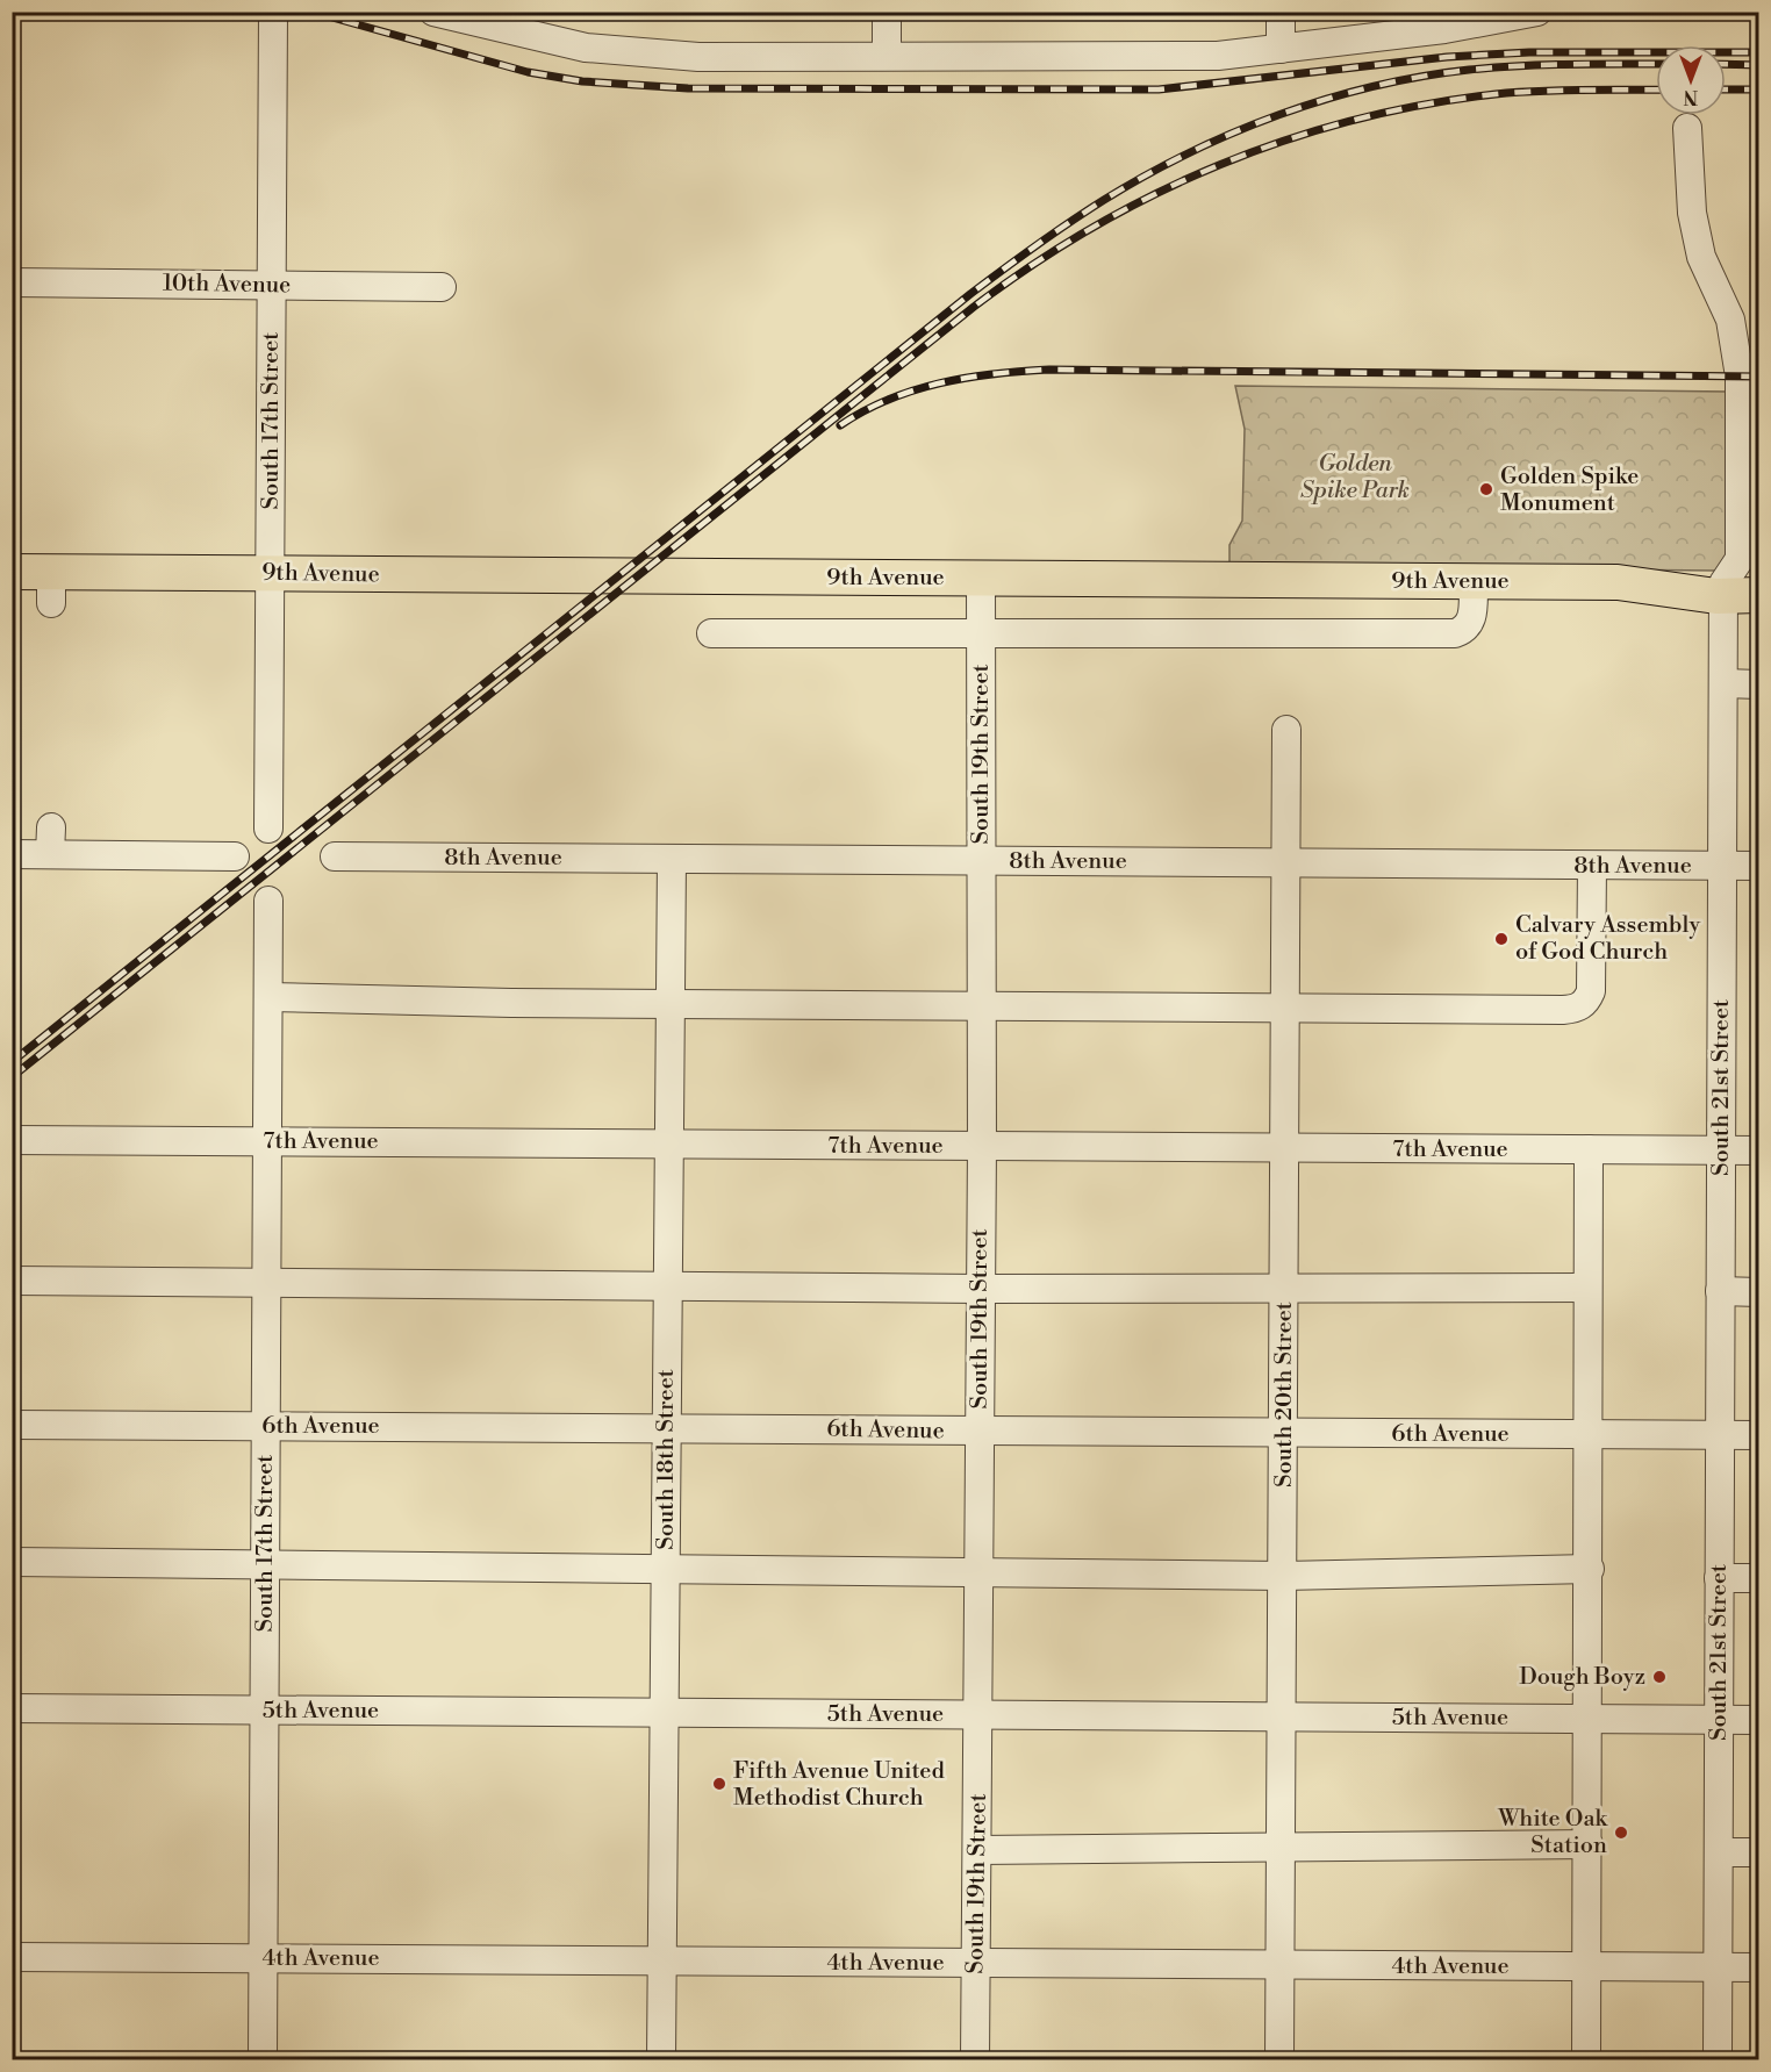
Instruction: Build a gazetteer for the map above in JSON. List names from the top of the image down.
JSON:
{
  "streets": {
    "main road": ["9th Avenue"],
    "street": [
      "10th Avenue",
      "South 17th Street",
      "South 19th Street",
      "8th Avenue",
      "South 21st Street",
      "7th Avenue",
      "South 20th Street",
      "6th Avenue",
      "South 18th Street",
      "5th Avenue",
      "4th Avenue"
    ]
  },
  "crossings": [
    ["10th Avenue", "South 17th Street"],
    ["South 17th Street", "9th Avenue"],
    ["South 17th Street", "7th Avenue"],
    ["South 17th Street", "6th Avenue"],
    ["South 17th Street", "5th Avenue"],
    ["South 17th Street", "4th Avenue"],
    ["9th Avenue", "South 19th Street"],
    ["9th Avenue", "South 21st Street"],
    ["South 19th Street", "8th Avenue"],
    ["South 19th Street", "7th Avenue"],
    ["South 19th Street", "6th Avenue"],
    ["South 19th Street", "5th Avenue"],
    ["South 19th Street", "4th Avenue"],
    ["8th Avenue", "South 21st Street"],
    ["8th Avenue", "South 20th Street"],
    ["8th Avenue", "South 18th Street"],
    ["South 21st Street", "7th Avenue"],
    ["South 21st Street", "6th Avenue"],
    ["South 21st Street", "5th Avenue"],
    ["South 21st Street", "4th Avenue"],
    ["7th Avenue", "South 20th Street"],
    ["7th Avenue", "South 18th Street"],
    ["South 20th Street", "6th Avenue"],
    ["South 20th Street", "5th Avenue"],
    ["South 20th Street", "4th Avenue"],
    ["6th Avenue", "South 18th Street"],
    ["South 18th Street", "5th Avenue"],
    ["South 18th Street", "4th Avenue"]
  ],
  "parks": ["Golden Spike Park"],
  "places": [
    "Golden Spike Monument",
    "Calvary Assembly of God Church",
    "Dough Boyz",
    "Fifth Avenue United Methodist Church",
    "White Oak Station"
  ],
  "north": "bottom"
}
